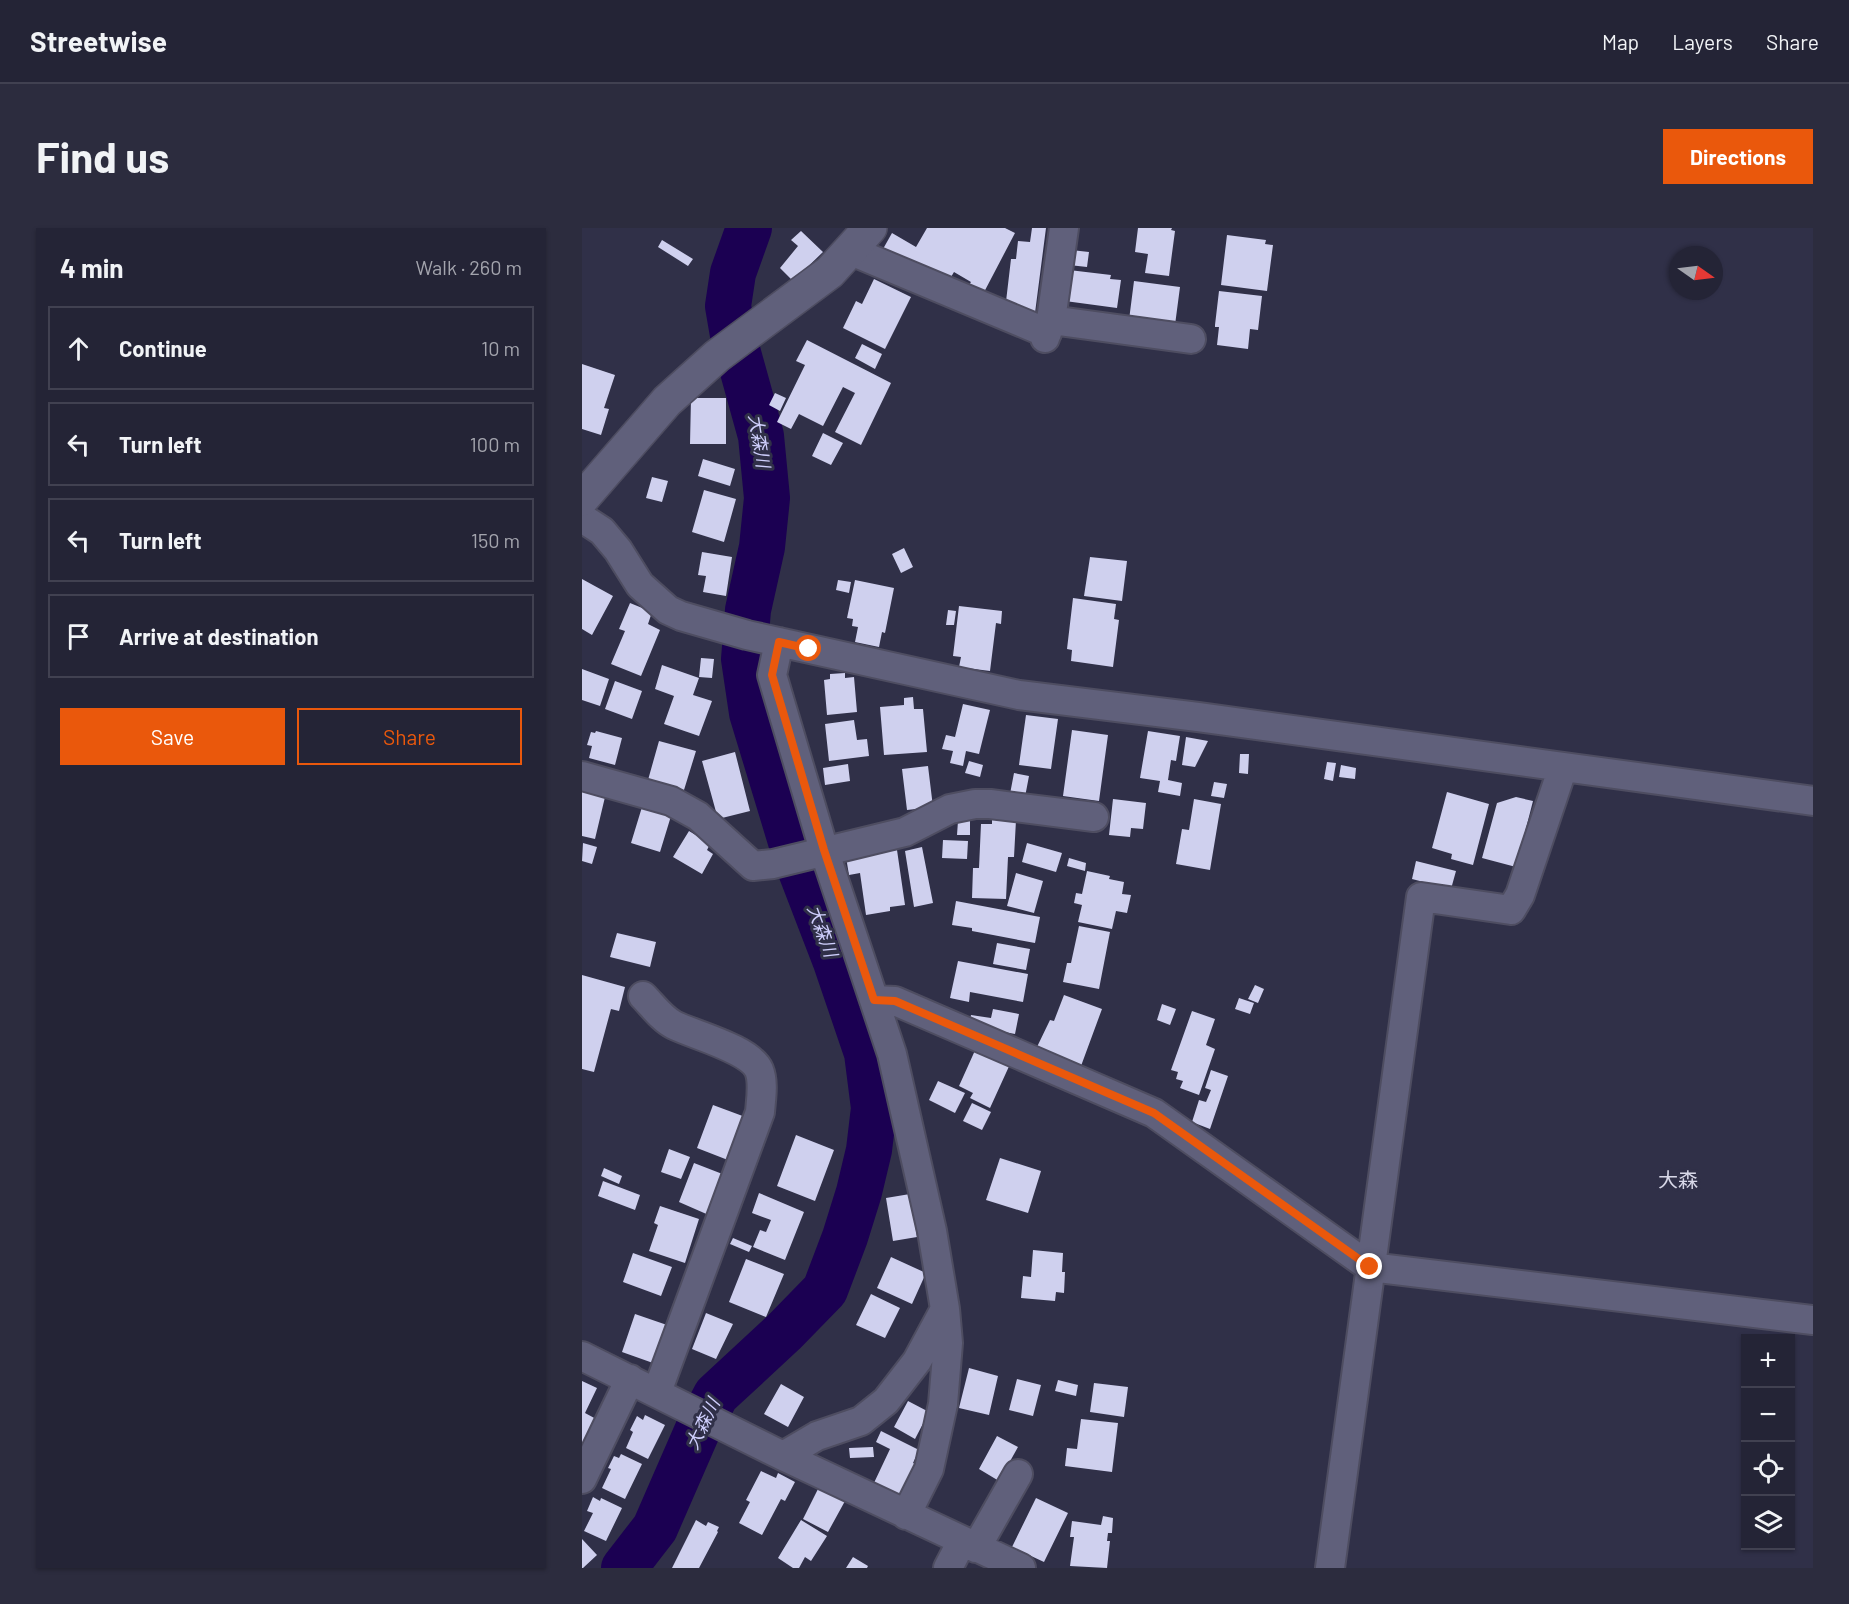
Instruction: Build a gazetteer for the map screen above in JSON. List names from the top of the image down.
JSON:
{
  "districts": ["大森"],
  "water": ["大森川"],
  "north": "right",
  "page": {
    "header": "Streetwise",
    "nav": ["Map", "Layers", "Share"],
    "buttons": [
      "Directions",
      ["Save", "Share"]
    ],
    "title": "Find us",
    "heading": ["4 min", "Walk · 260 m"],
    "list": [
      ["Continue", "10 m"],
      ["Turn left", "100 m"],
      ["Turn left", "150 m"],
      "Arrive at destination"
    ],
    "map_buttons": ["+", "−"]
  }
}
